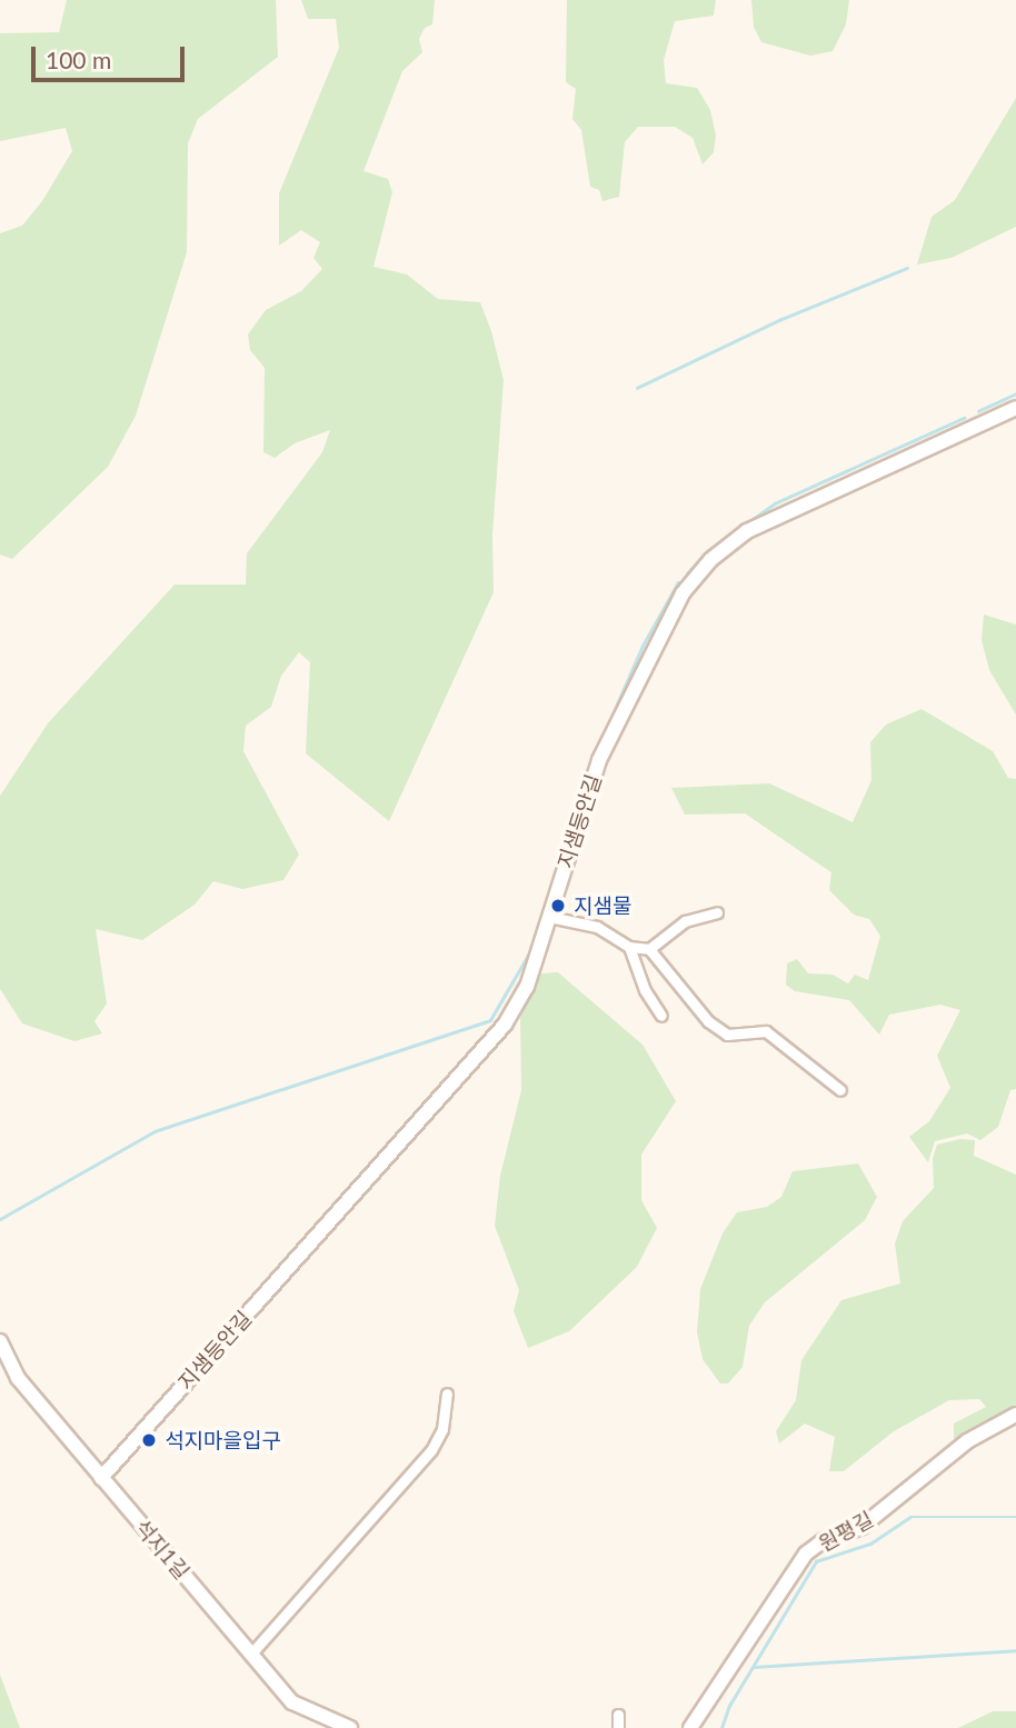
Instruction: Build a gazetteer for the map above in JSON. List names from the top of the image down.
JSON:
{
  "streets": {
    "street": ["지샘등안길", "원평길", "석지1길"]
  },
  "crossings": [
    ["지샘등안길", "석지1길"]
  ],
  "places": ["지샘물", "석지마을입구"],
  "scale_bar": "100 m"
}
